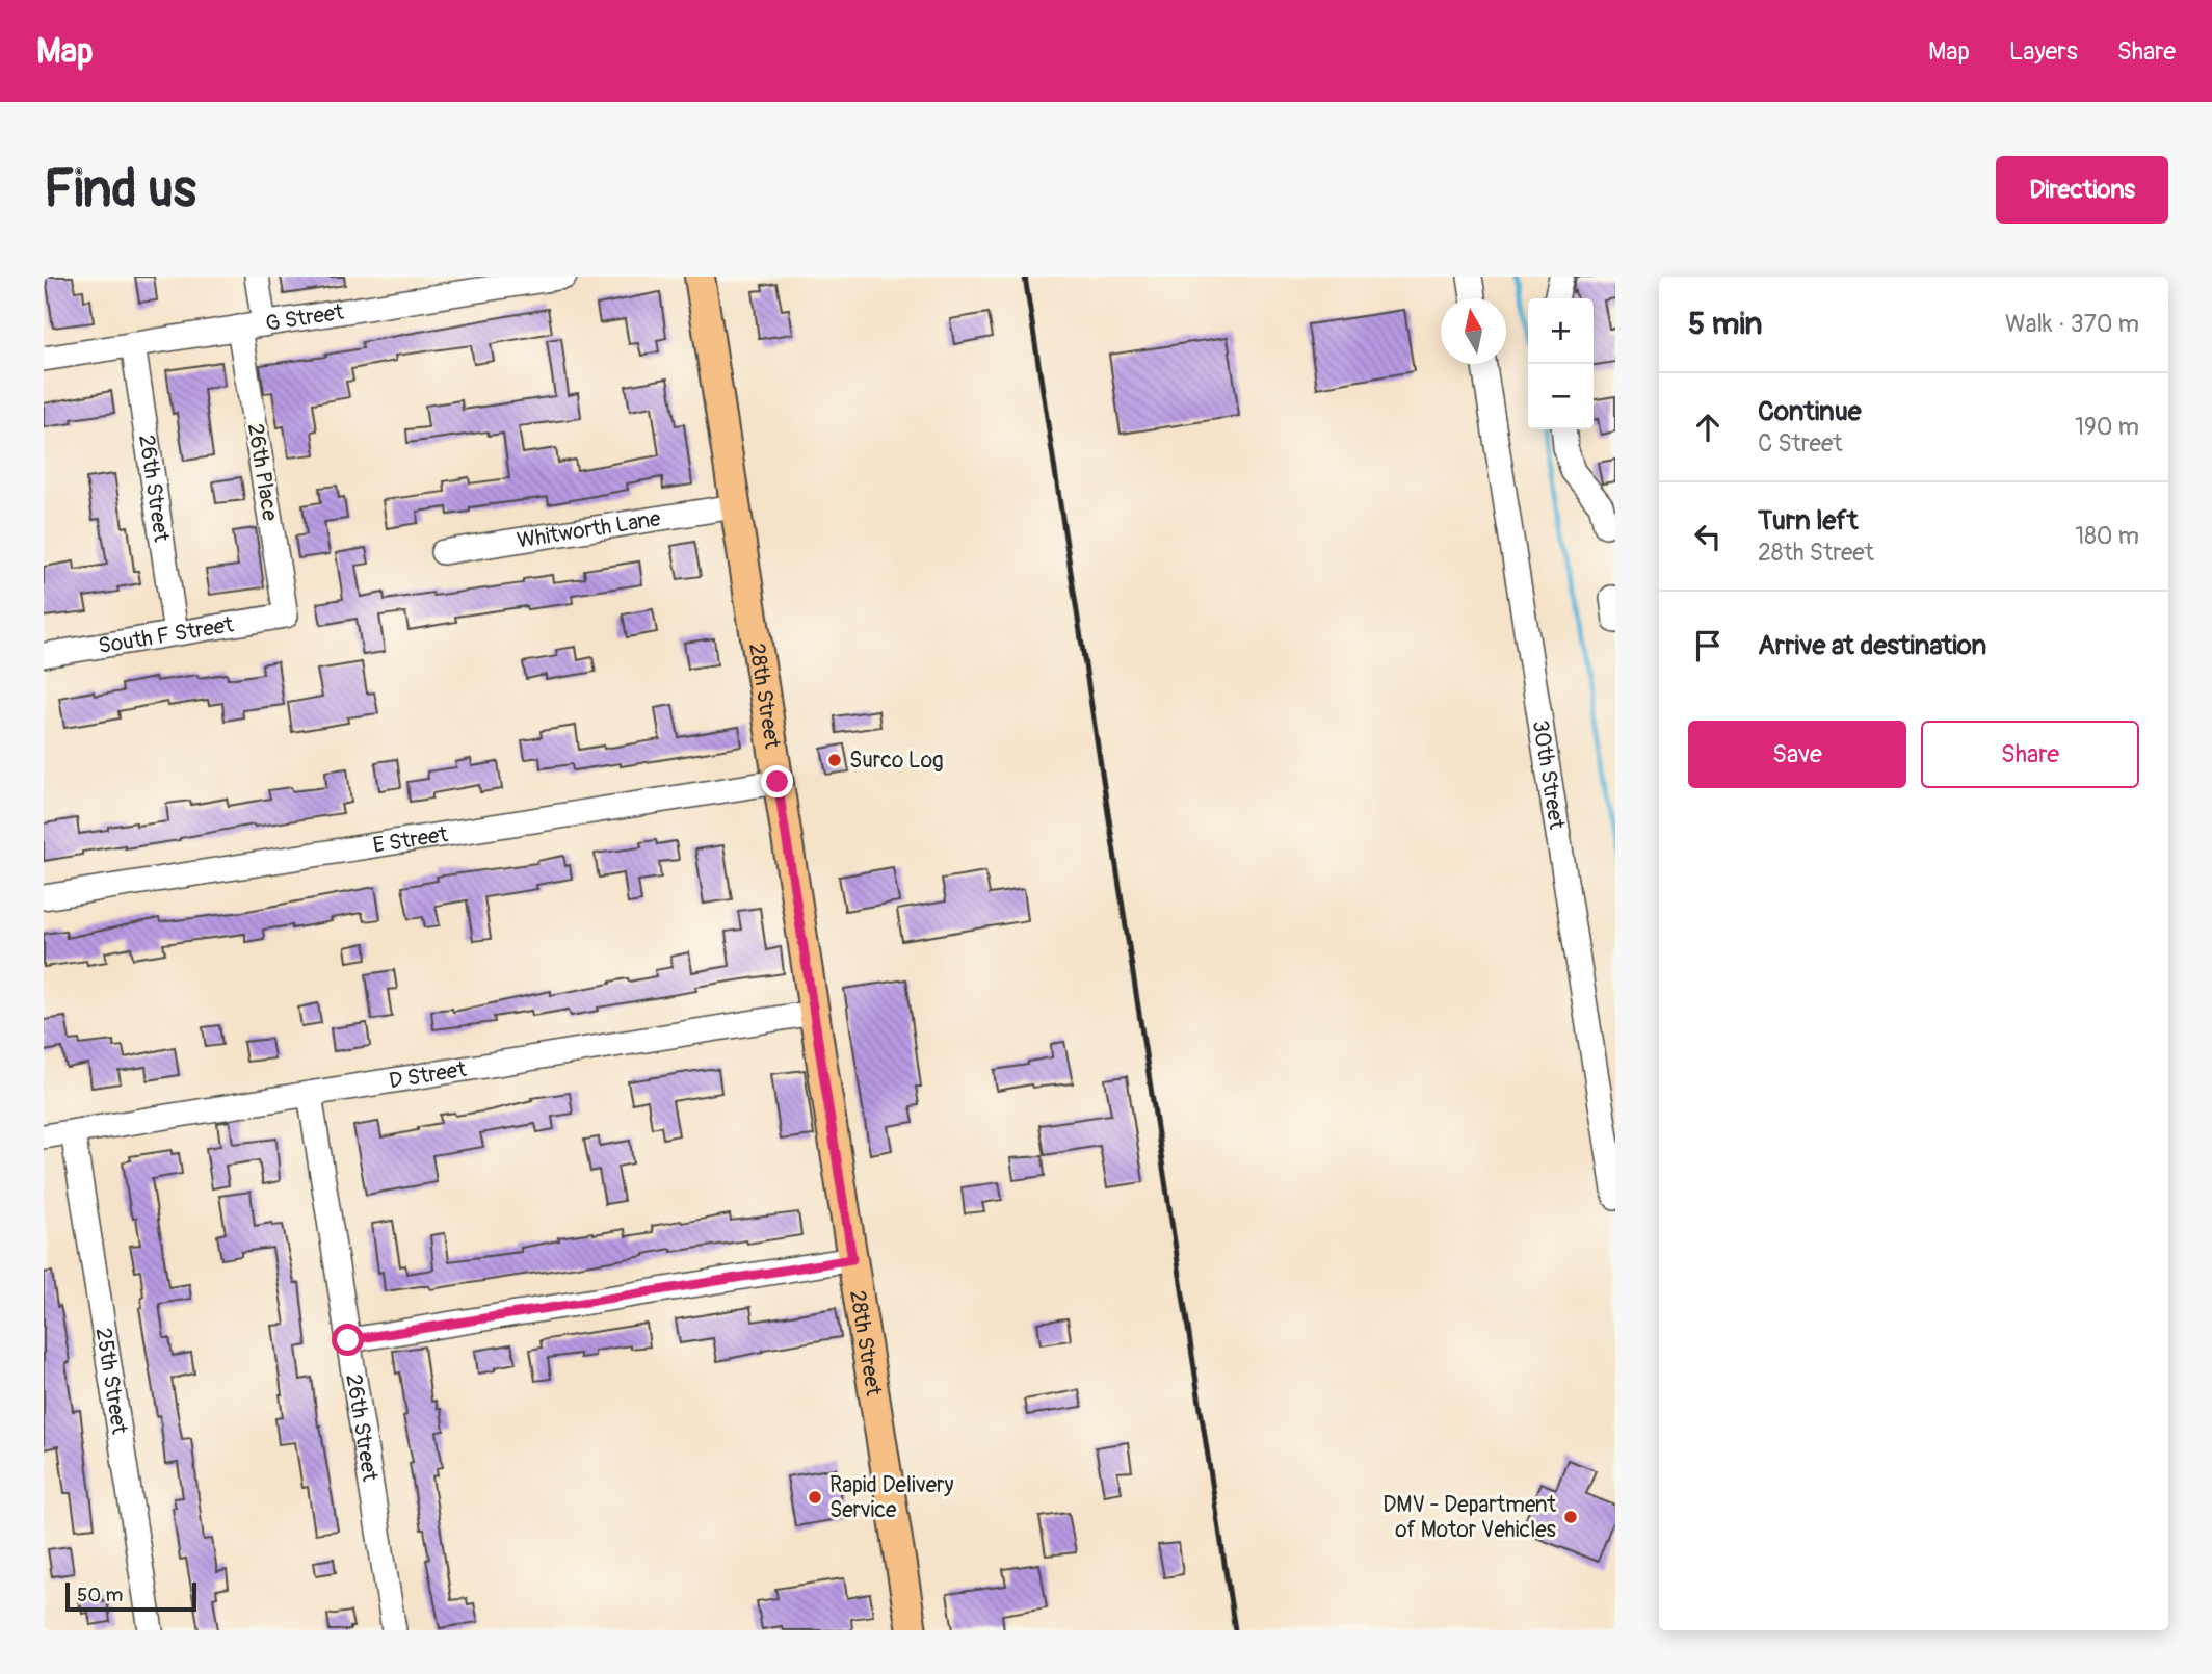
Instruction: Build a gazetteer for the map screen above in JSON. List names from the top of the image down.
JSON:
{
  "streets": {
    "main road": ["28th Street"],
    "street": [
      "G Street",
      "26th Place",
      "26th Street",
      "Whitworth Lane",
      "South F Street",
      "30th Street",
      "E Street",
      "D Street",
      "25th Street"
    ]
  },
  "crossings": [
    ["G Street", "26th Place"],
    ["G Street", "26th Street"],
    ["26th Place", "South F Street"],
    ["26th Street", "South F Street"],
    ["26th Street", "D Street"],
    ["Whitworth Lane", "28th Street"],
    ["28th Street", "E Street"],
    ["28th Street", "D Street"],
    ["D Street", "25th Street"]
  ],
  "places": ["Surco Log", "Rapid Delivery Service", "DMV - Department of Motor Vehicles"],
  "scale_bar": "50 m",
  "north": "top",
  "page": {
    "header": "Map",
    "nav": ["Map", "Layers", "Share"],
    "buttons": [
      "Directions",
      ["Save", "Share"]
    ],
    "title": "Find us",
    "heading": ["5 min", "Walk · 370 m"],
    "map_buttons": ["+", "−"],
    "list": [
      ["Continue", "C Street", "190 m"],
      ["Turn left", "28th Street", "180 m"],
      "Arrive at destination"
    ],
    "scale": "50 m"
  }
}
